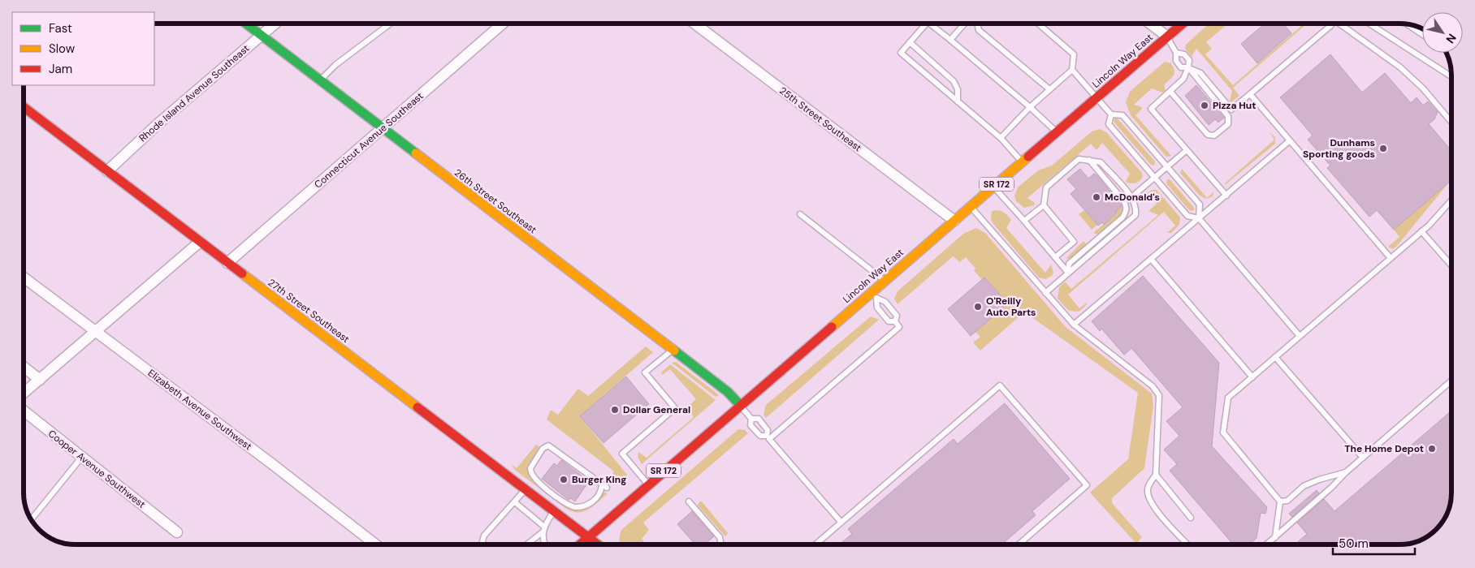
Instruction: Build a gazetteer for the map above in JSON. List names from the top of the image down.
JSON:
{
  "streets": {
    "street": [
      "Lincoln Way East",
      "Rhode Island Avenue Southeast",
      "25th Street Southeast",
      "Connecticut Avenue Southeast",
      "SR 172",
      "26th Street Southeast",
      "27th Street Southeast",
      "Elizabeth Avenue Southwest",
      "Cooper Avenue Southwest"
    ]
  },
  "crossings": [
    ["Lincoln Way East", "25th Street Southeast"],
    ["Lincoln Way East", "26th Street Southeast"],
    ["Lincoln Way East", "27th Street Southeast"],
    ["Rhode Island Avenue Southeast", "26th Street Southeast"],
    ["Rhode Island Avenue Southeast", "27th Street Southeast"],
    ["Connecticut Avenue Southeast", "26th Street Southeast"],
    ["Connecticut Avenue Southeast", "27th Street Southeast"]
  ],
  "places": [
    "Pizza Hut",
    "Dunhams Sporting goods",
    "McDonald's",
    "O'Reilly Auto Parts",
    "Dollar General",
    "The Home Depot",
    "Burger King"
  ],
  "legend": ["Fast", "Slow", "Jam"],
  "scale_bar": "50 m",
  "north": "bottom right"
}
